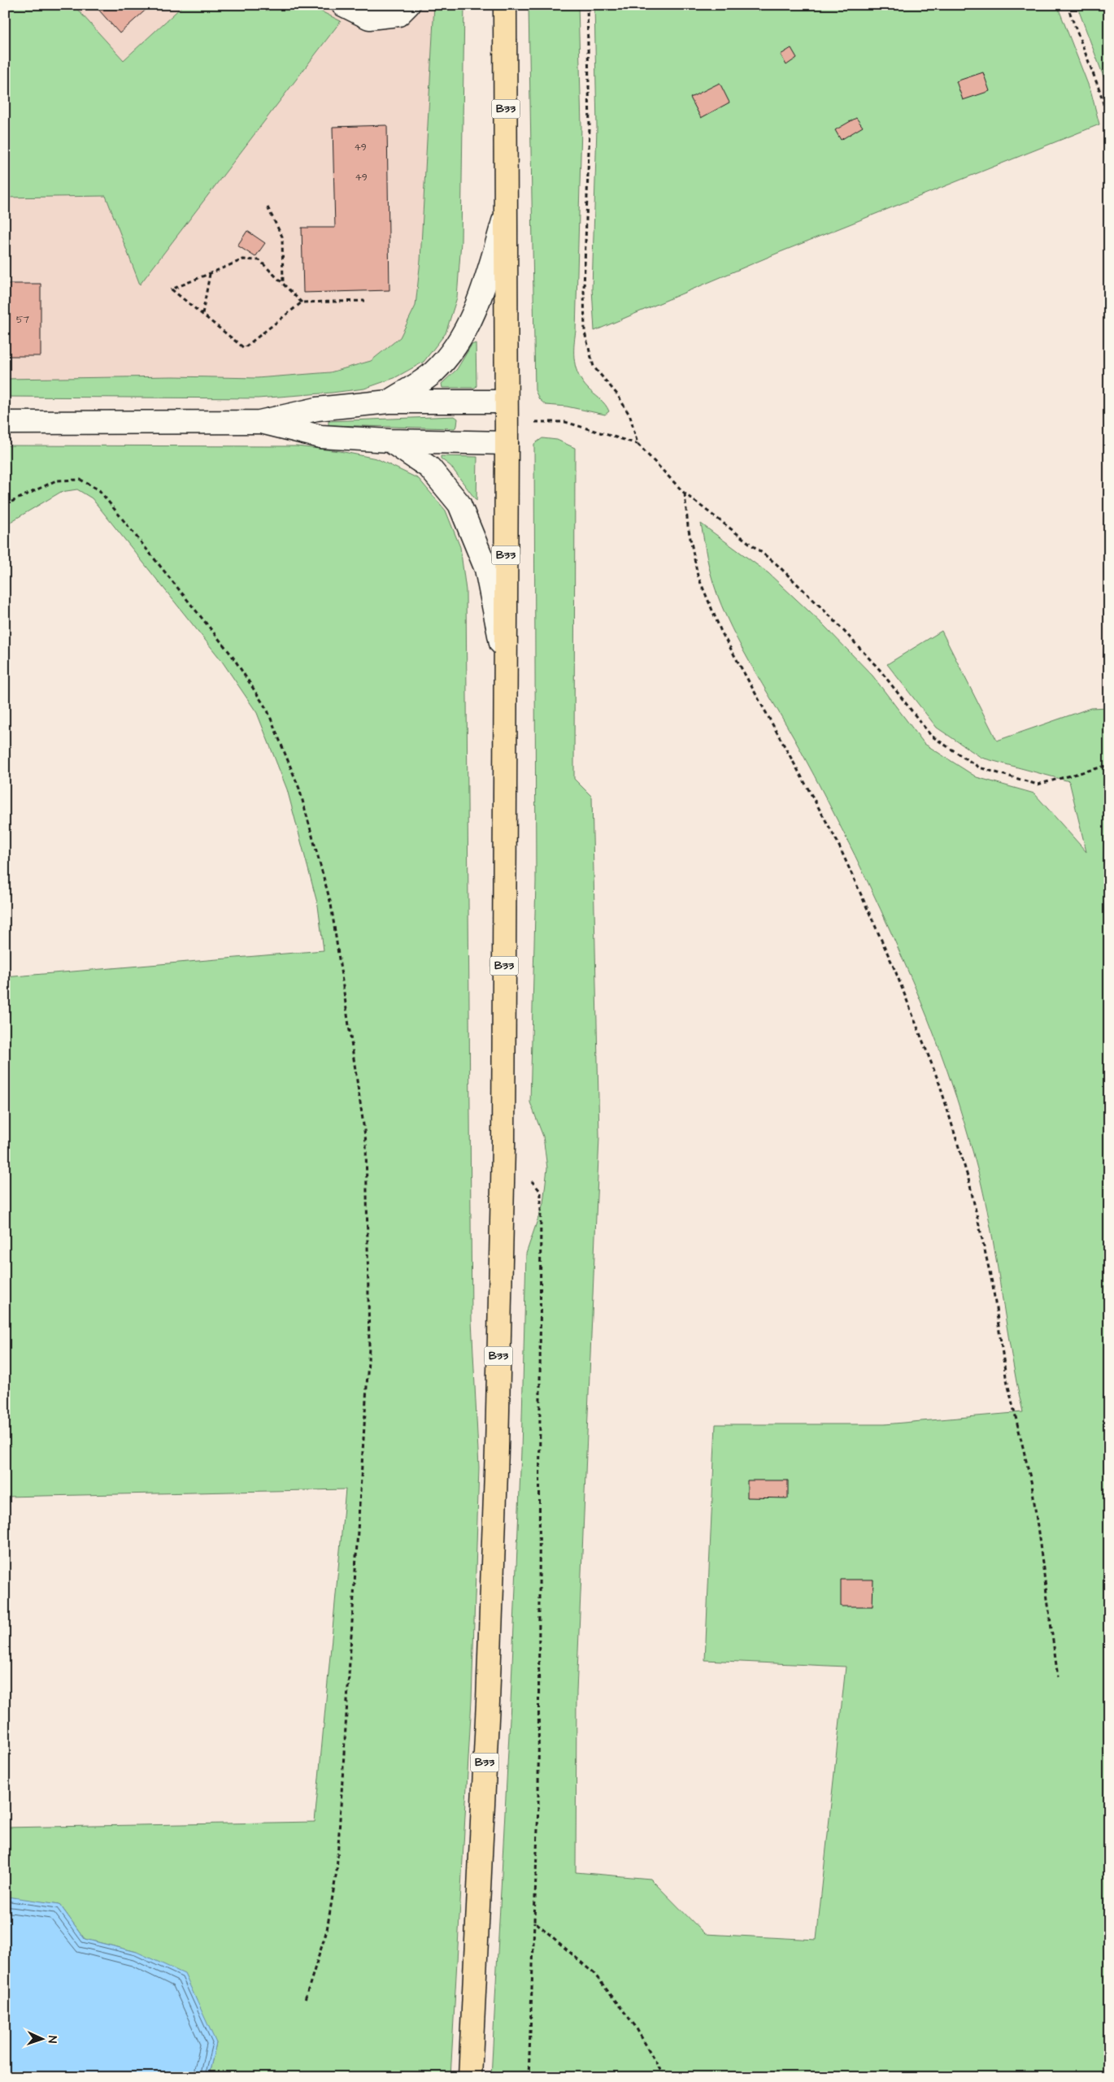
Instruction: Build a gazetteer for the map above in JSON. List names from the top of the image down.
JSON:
{
  "streets": {
    "highway": ["B33"]
  },
  "house_numbers": ["49", "49", "57"],
  "north": "right"
}
